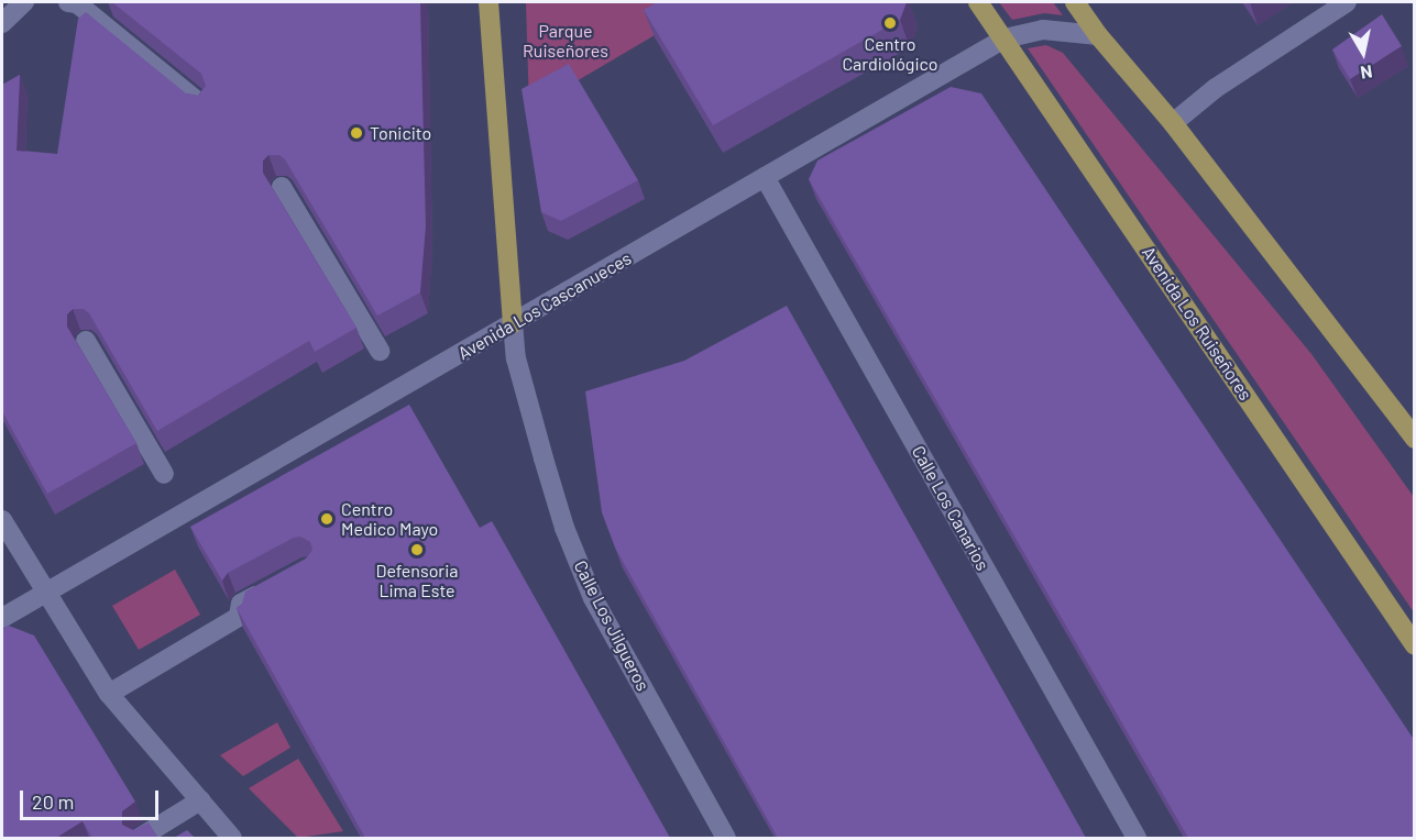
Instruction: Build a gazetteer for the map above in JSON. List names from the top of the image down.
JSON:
{
  "streets": {
    "main road": ["Avenida Los Ruiseñores"],
    "street": ["Avenida Los Cascanueces", "Calle Los Canarios", "Calle Los Jilgueros"]
  },
  "crossings": [
    ["Avenida Los Cascanueces", "Avenida Los Ruiseñores"],
    ["Avenida Los Cascanueces", "Calle Los Canarios"],
    ["Avenida Los Cascanueces", "Calle Los Jilgueros"]
  ],
  "parks": ["Parque Ruiseñores"],
  "places": [
    "Centro Cardiológico",
    "Tonicito",
    "Centro Medico Mayo",
    "Defensoria Lima Este"
  ],
  "scale_bar": "20 m",
  "north": "bottom"
}
